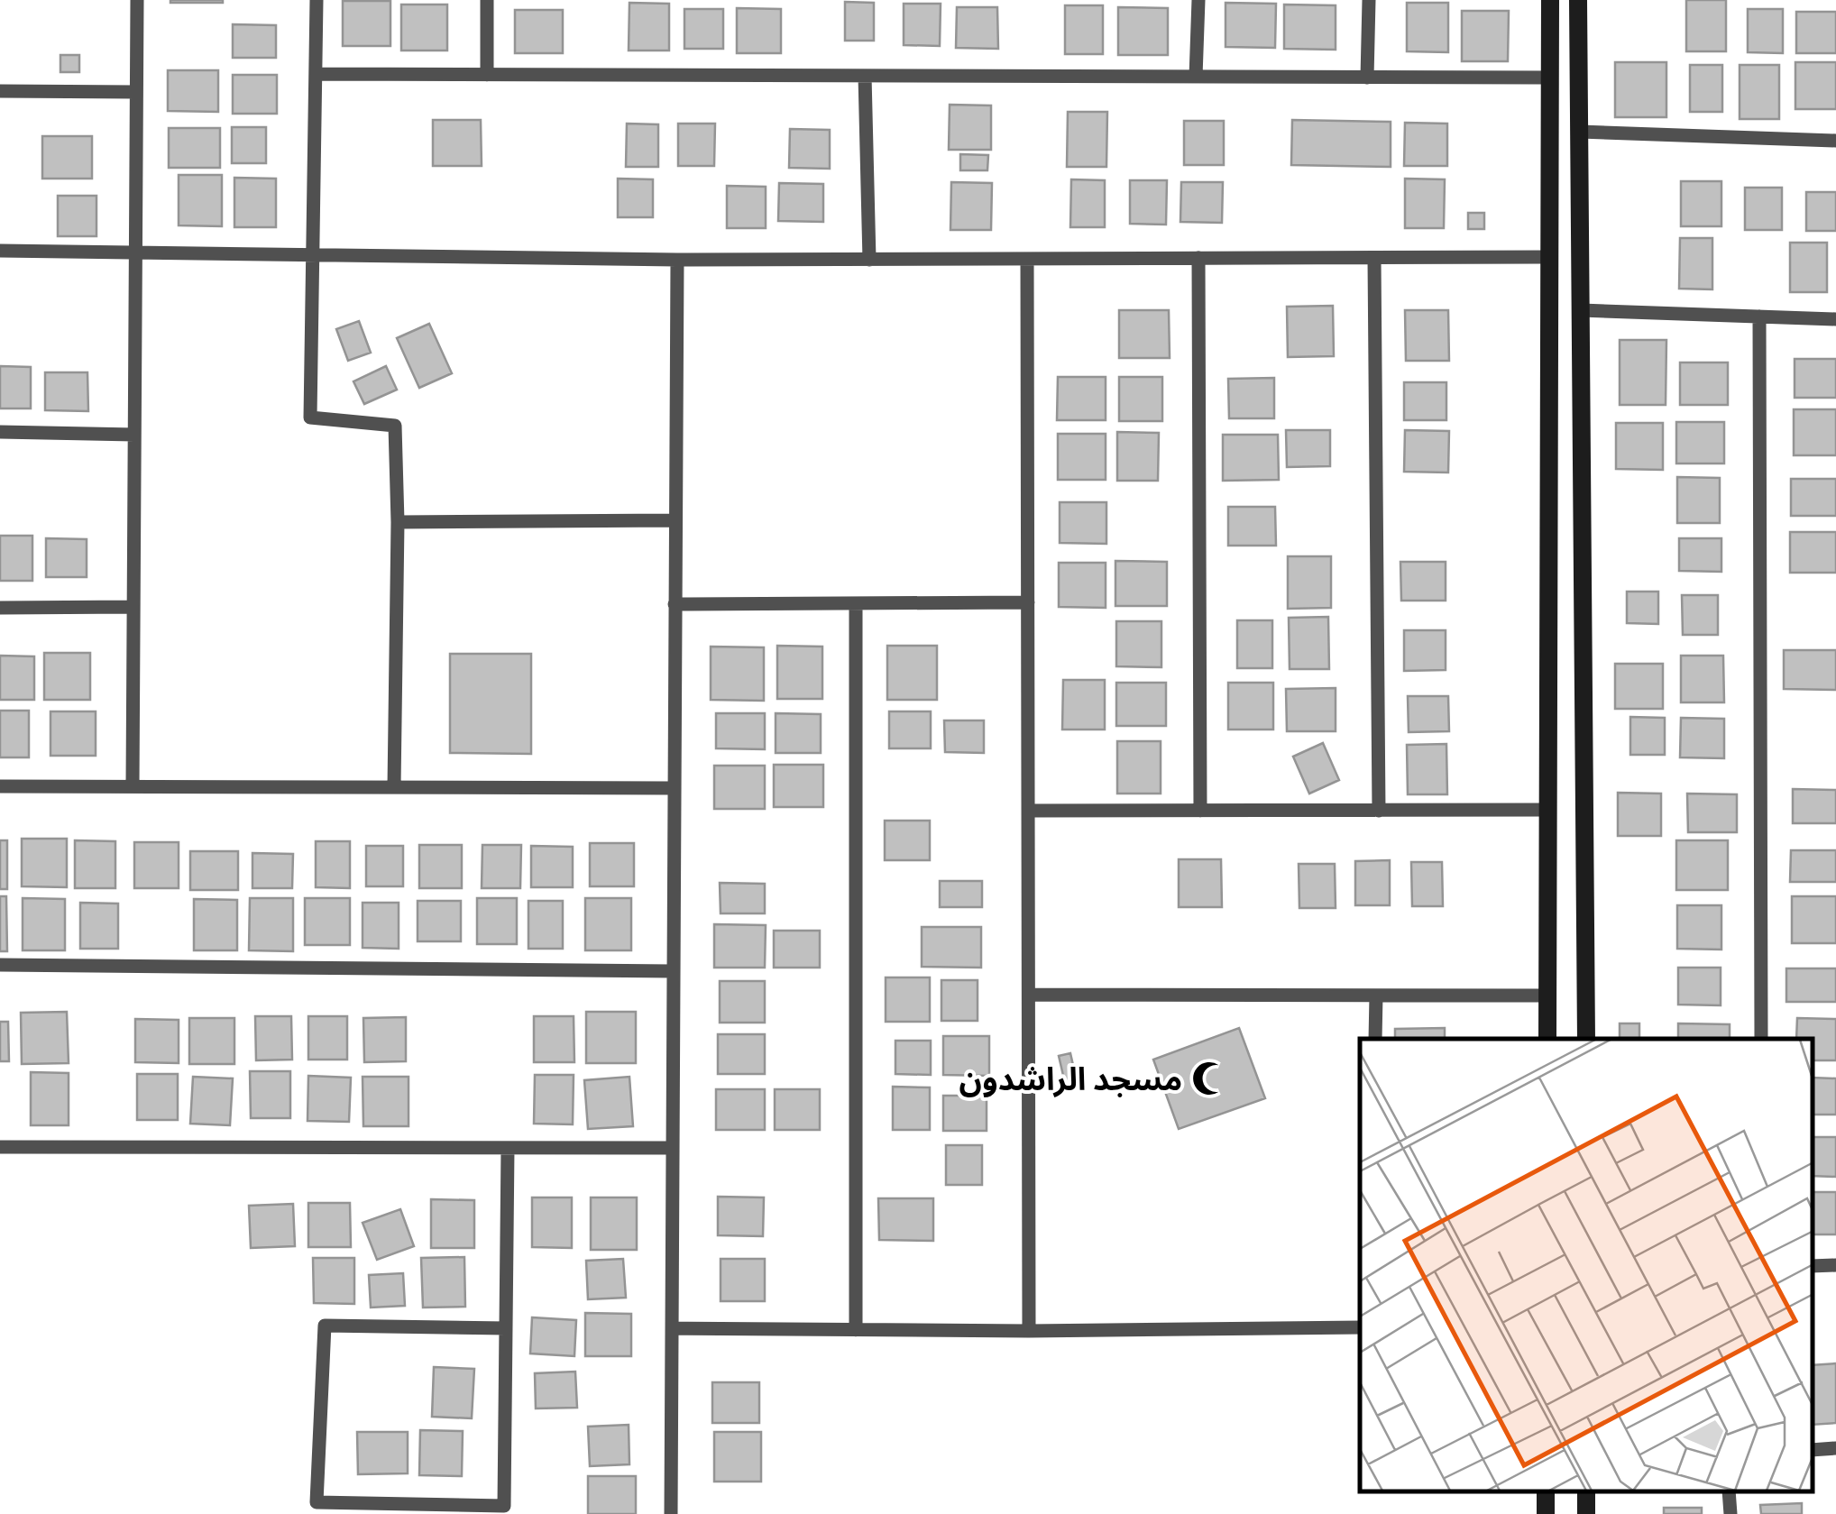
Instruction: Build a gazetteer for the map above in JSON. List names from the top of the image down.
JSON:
{
  "places": {
    "mosque": ["مسجد الراشدون"]
  }
}
